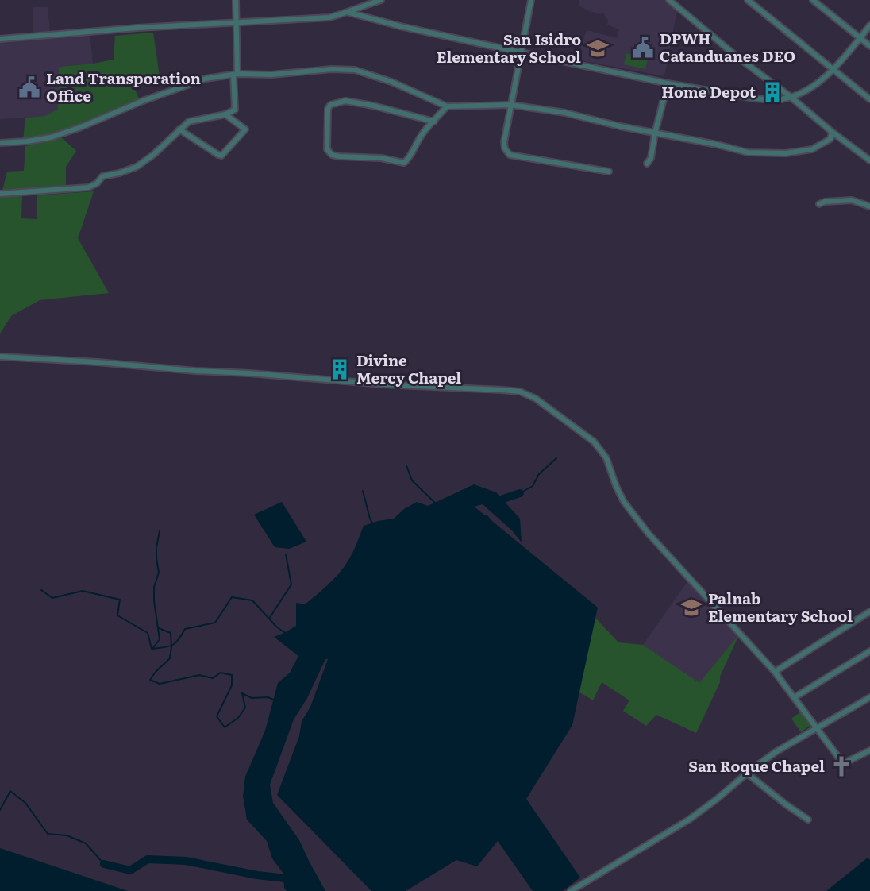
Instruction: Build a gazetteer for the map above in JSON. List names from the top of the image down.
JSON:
{
  "places": {
    "public building": ["DPWH Catanduanes DEO", "Land Transporation Office"],
    "school or university": ["San Isidro Elementary School", "Palnab Elementary School"],
    "building": ["Home Depot", "Divine Mercy Chapel"],
    "church": ["San Roque Chapel"]
  }
}
